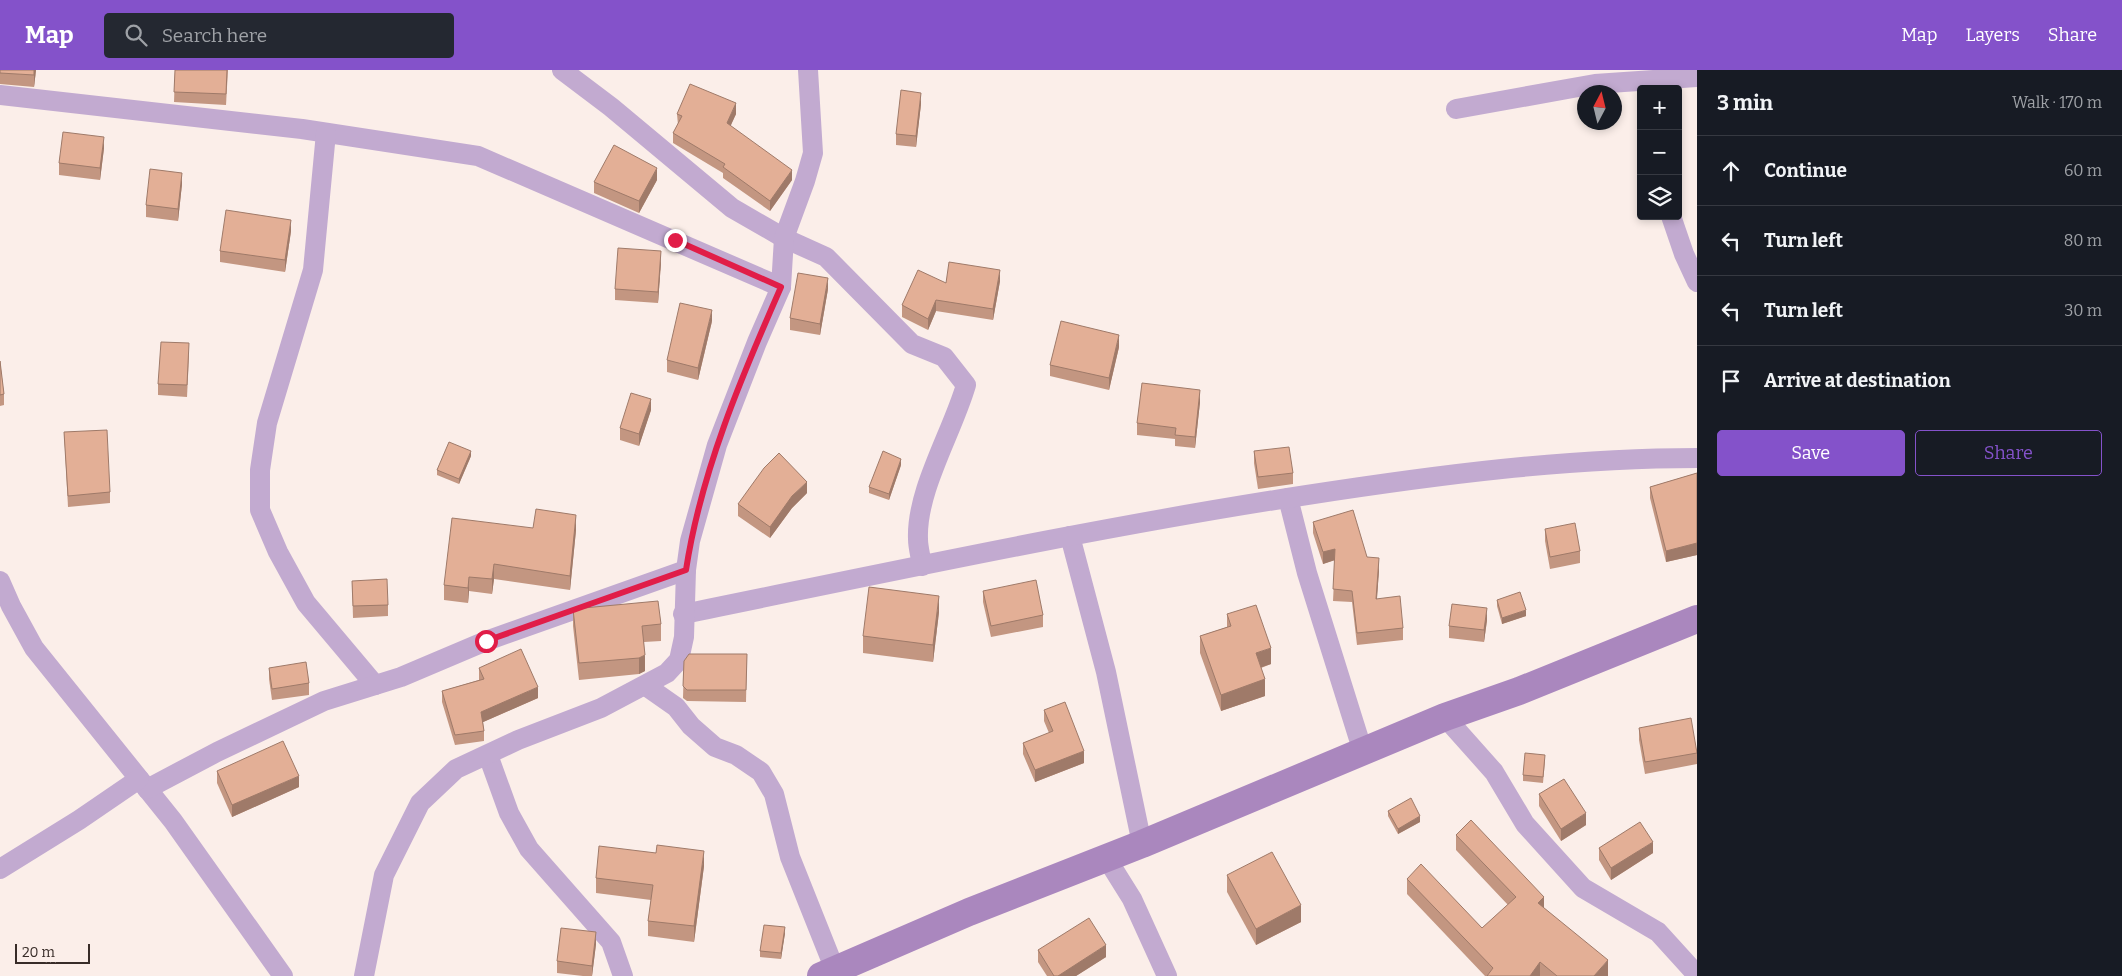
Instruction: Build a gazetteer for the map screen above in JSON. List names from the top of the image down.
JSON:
{
  "scale_bar": "20 m",
  "north": "top",
  "page": {
    "header": "Map",
    "search": "Search here",
    "nav": ["Map", "Layers", "Share"],
    "heading": ["3 min", "Walk · 170 m"],
    "map_buttons": ["+", "−"],
    "list": [
      ["Continue", "60 m"],
      ["Turn left", "80 m"],
      ["Turn left", "30 m"],
      "Arrive at destination"
    ],
    "buttons": ["Save", "Share"],
    "scale": "20 m"
  }
}
